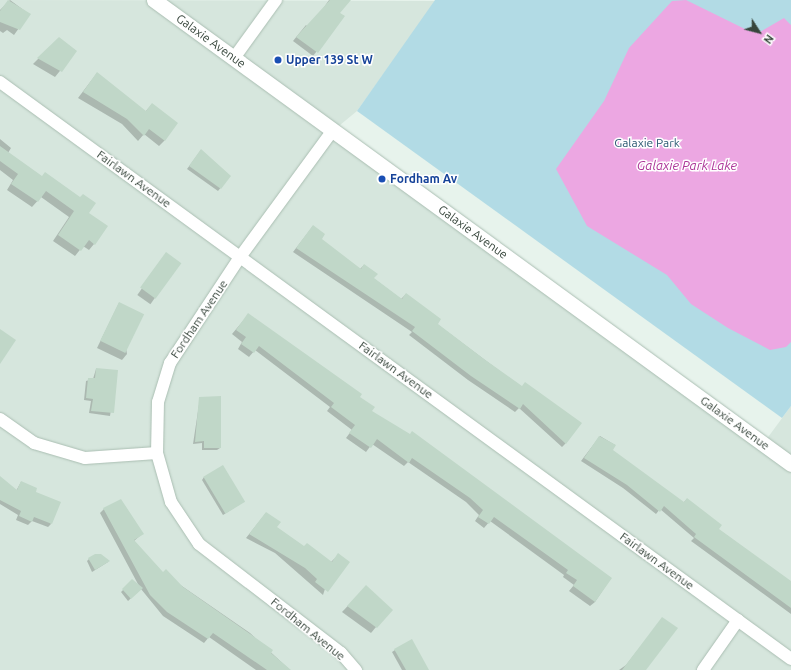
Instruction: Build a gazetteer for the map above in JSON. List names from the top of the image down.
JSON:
{
  "streets": {
    "street": ["Galaxie Avenue", "Fairlawn Avenue", "Fordham Avenue"]
  },
  "crossings": [
    ["Galaxie Avenue", "Fordham Avenue"],
    ["Fairlawn Avenue", "Fordham Avenue"]
  ],
  "water": ["Galaxie Park Lake"],
  "parks": ["Galaxie Park"],
  "places": ["Upper 139 St W", "Fordham Av"],
  "north": "bottom right"
}
